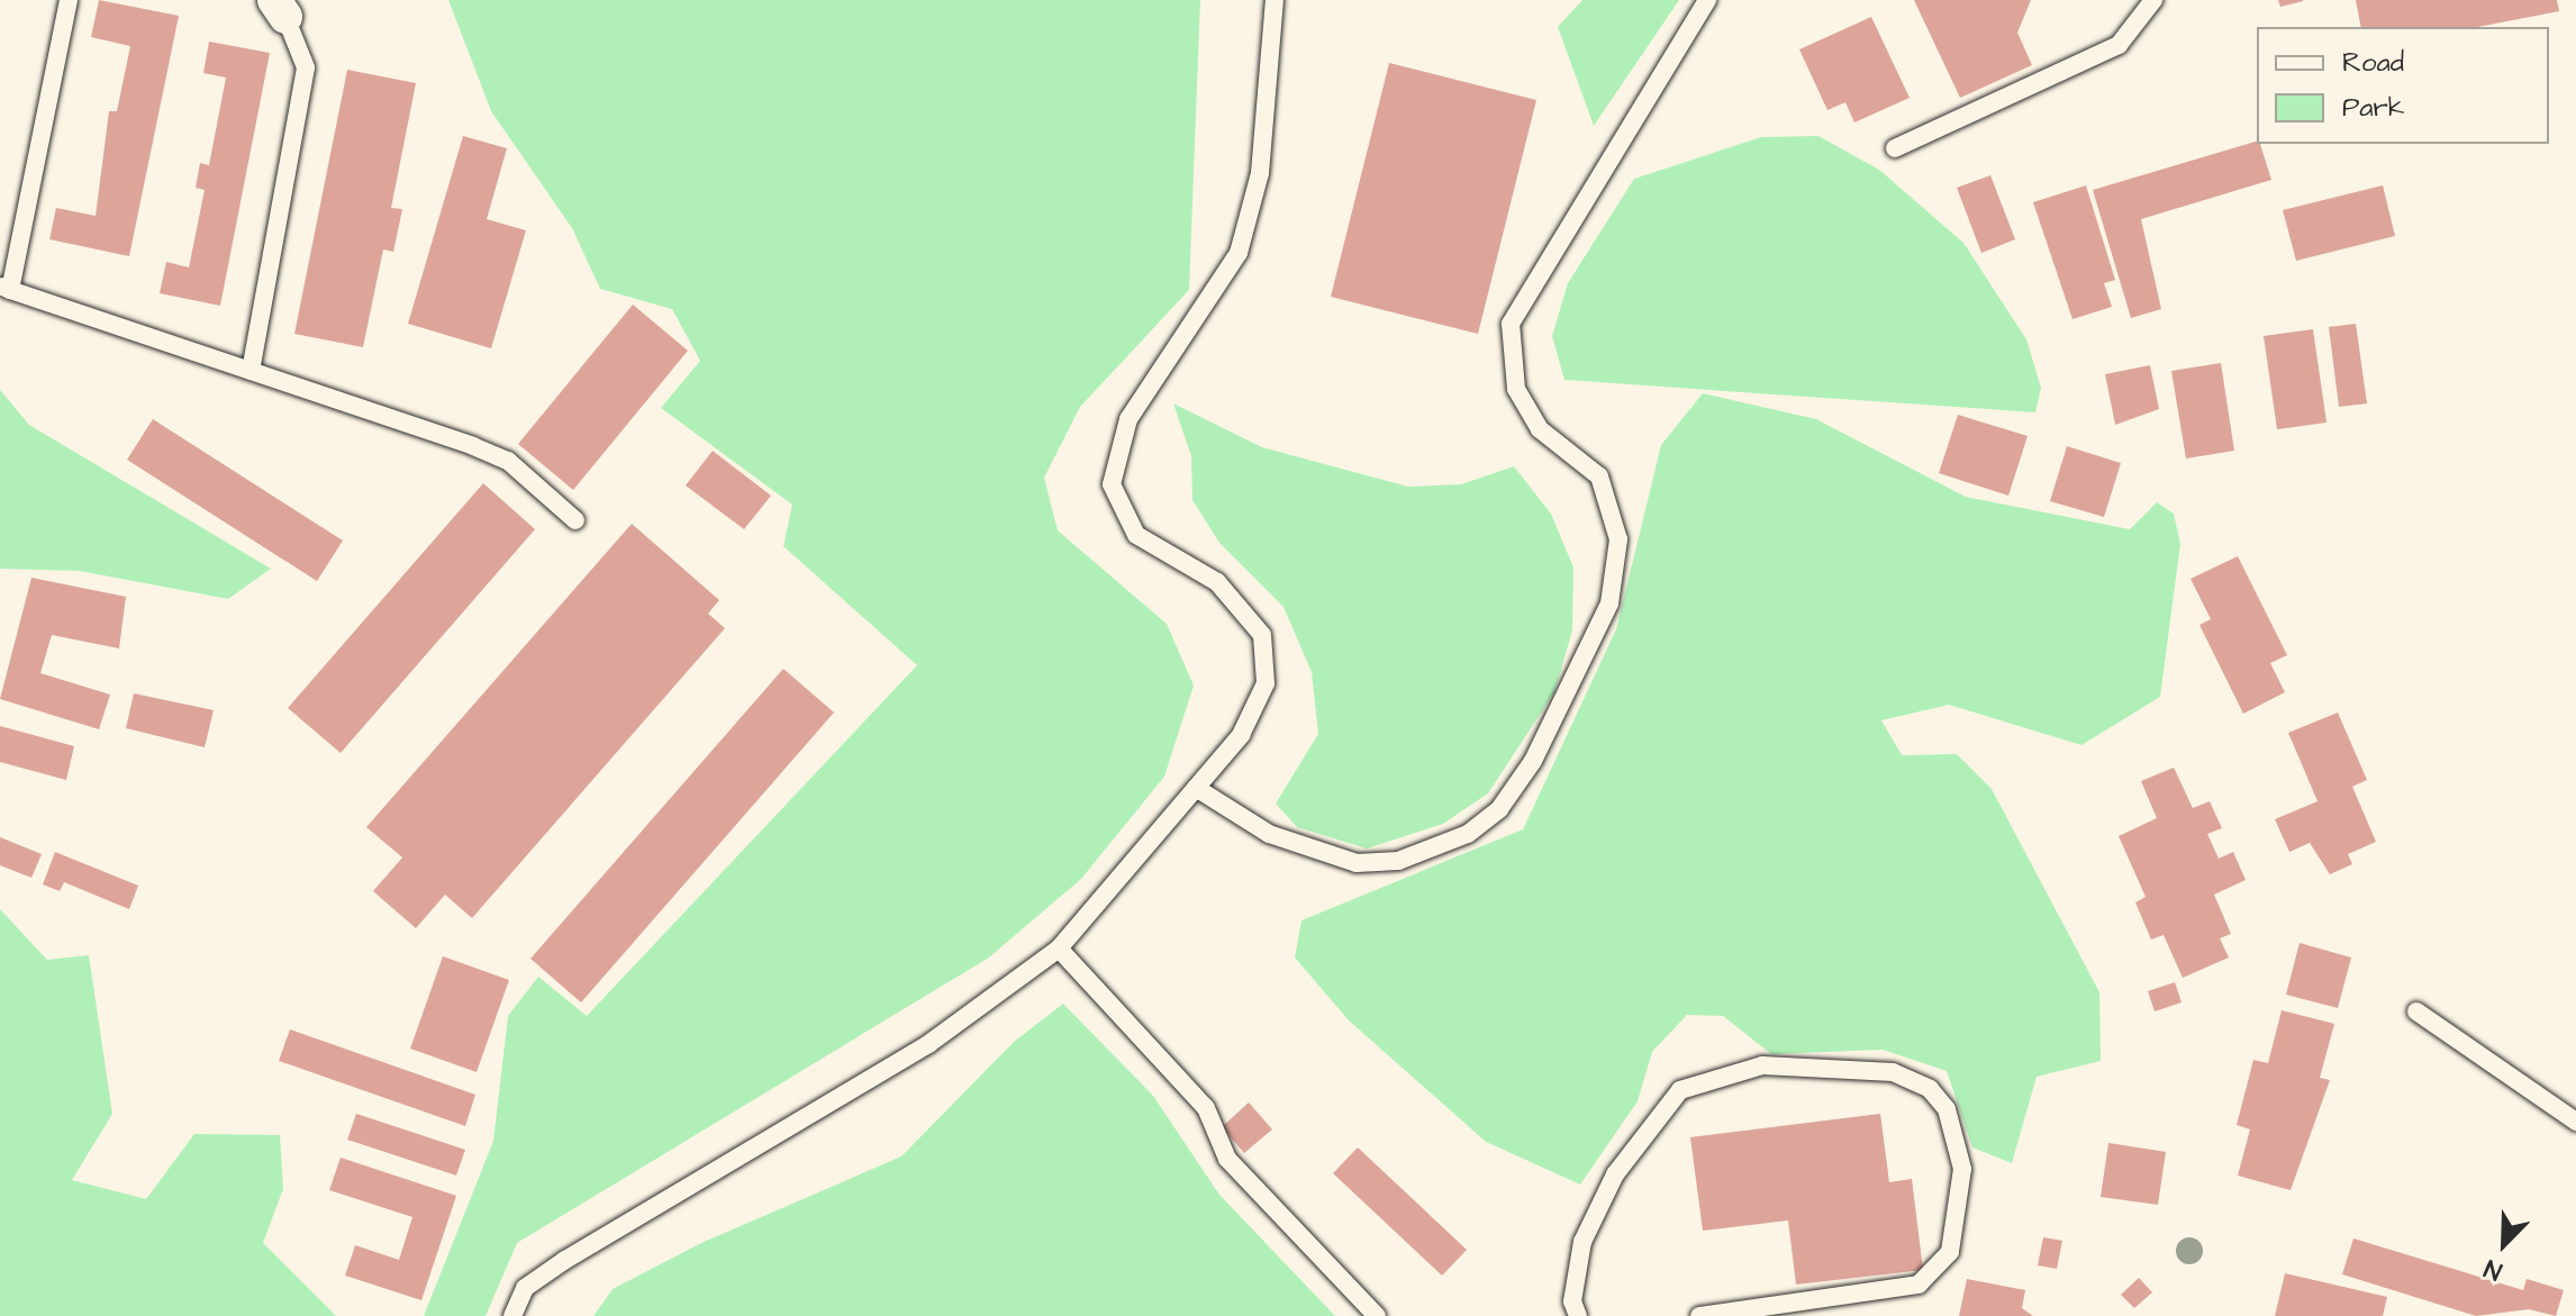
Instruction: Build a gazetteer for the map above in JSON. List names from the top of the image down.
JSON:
{
  "legend": ["Road", "Park"],
  "north": "bottom left"
}
